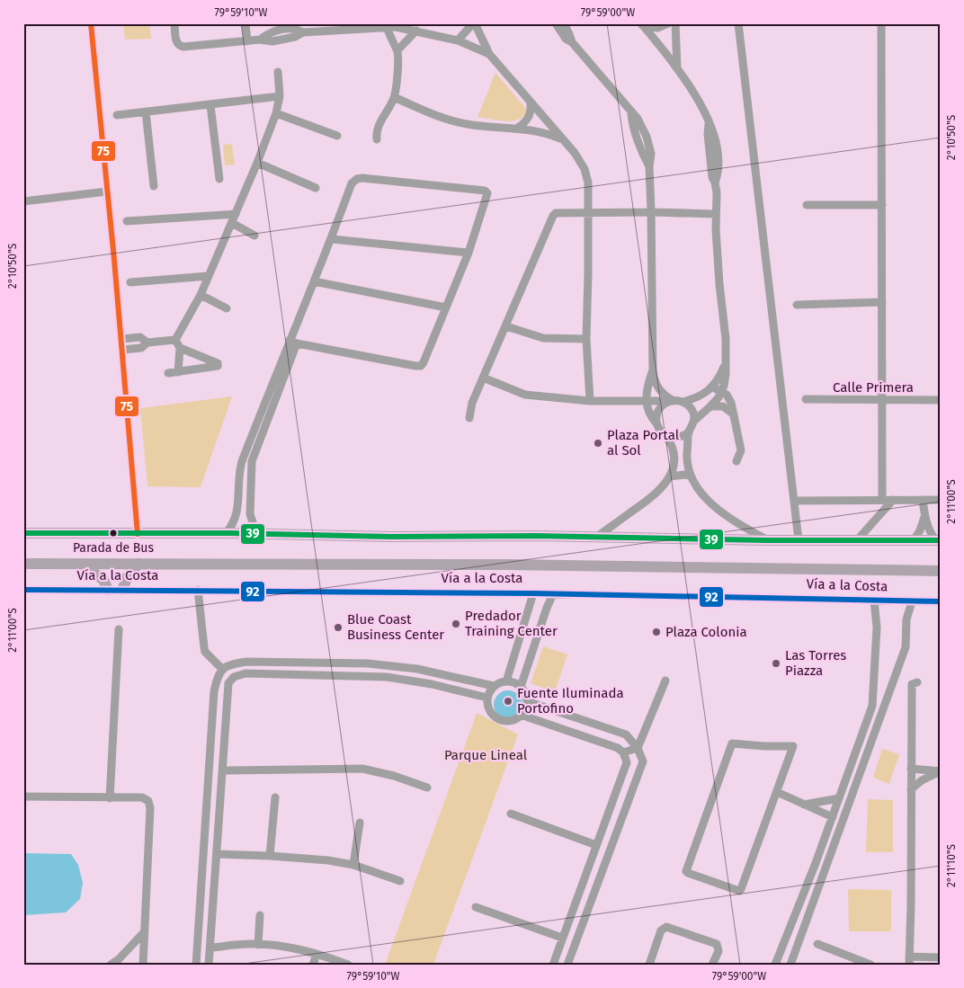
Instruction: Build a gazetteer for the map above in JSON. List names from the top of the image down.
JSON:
{
  "streets": {
    "highway": ["Vía a la Costa"],
    "street": ["Calle Primera"]
  },
  "parks": ["Parque Lineal"],
  "places": [
    "Plaza Portal al Sol",
    "Parada de Bus",
    "Predador Training Center",
    "Blue Coast Business Center",
    "Plaza Colonia",
    "Las Torres Piazza",
    "Fuente Iluminada Portofino"
  ],
  "lines": ["transit line 75", "transit line 39", "transit line 92"],
  "coordinates": [
    "79°59'10\"W",
    "79°59'00\"W",
    "2°10'50\"S",
    "2°11'00\"S",
    "2°11'10\"S"
  ]
}
